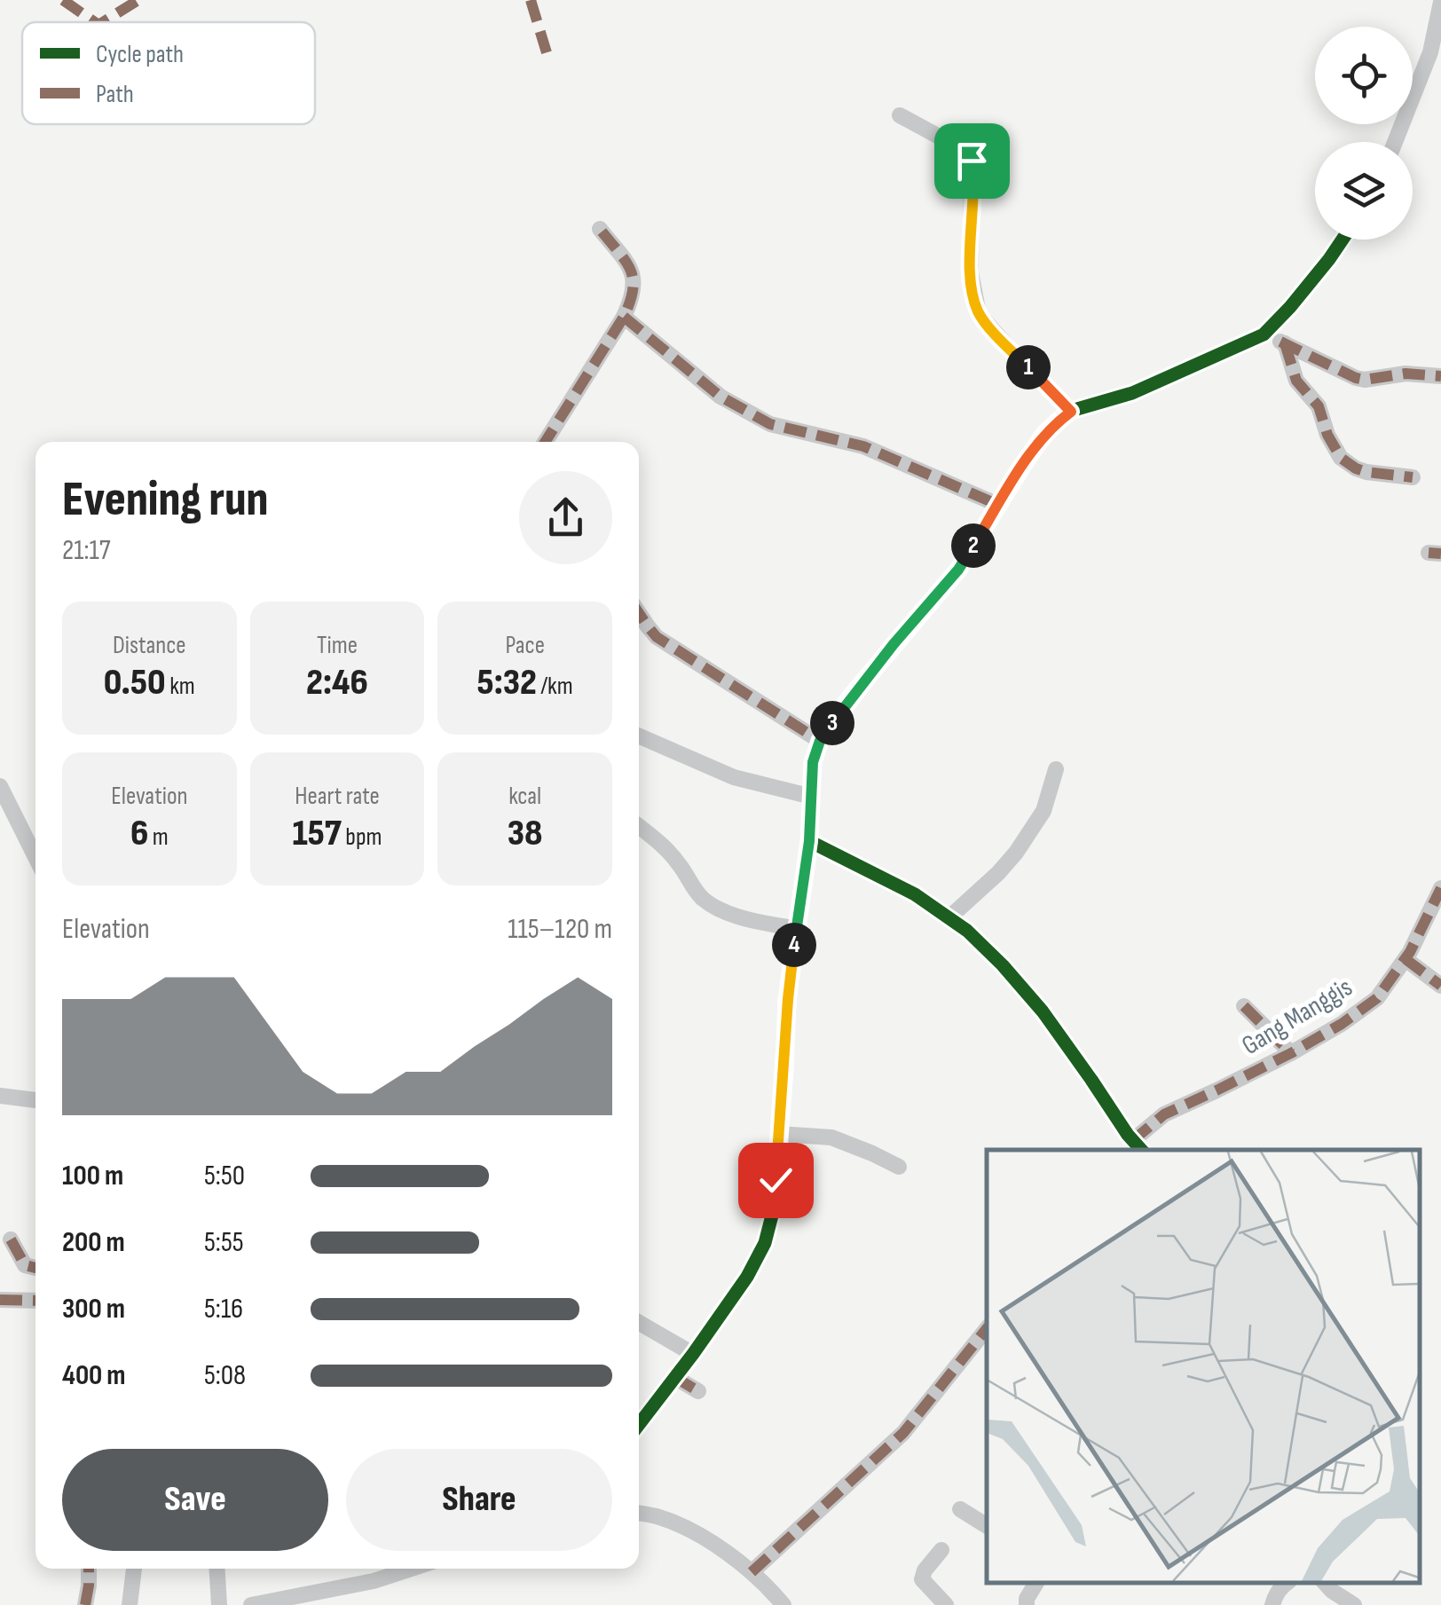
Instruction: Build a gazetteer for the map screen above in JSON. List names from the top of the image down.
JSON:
{
  "streets": {
    "street": ["Gang Manggis"]
  },
  "legend": ["Cycle path", "Path"],
  "page": {
    "pins": [
      "1",
      "2",
      "3",
      "4"
    ],
    "heading": ["Evening run", "21:17"],
    "stats": [
      ["Distance", "0.50 km"],
      ["Time", "2:46"],
      ["Pace", "5:32 /km"],
      ["Elevation", "6 m"],
      ["Heart rate", "157 bpm"],
      ["kcal", "38"]
    ],
    "chart": ["Elevation", "115–120 m"],
    "list": [
      {
        "name": "100 m",
        "note": "5:50"
      },
      {
        "name": "200 m",
        "note": "5:55"
      },
      {
        "name": "300 m",
        "note": "5:16"
      },
      {
        "name": "400 m",
        "note": "5:08"
      }
    ],
    "buttons": ["Save", "Share"]
  }
}
